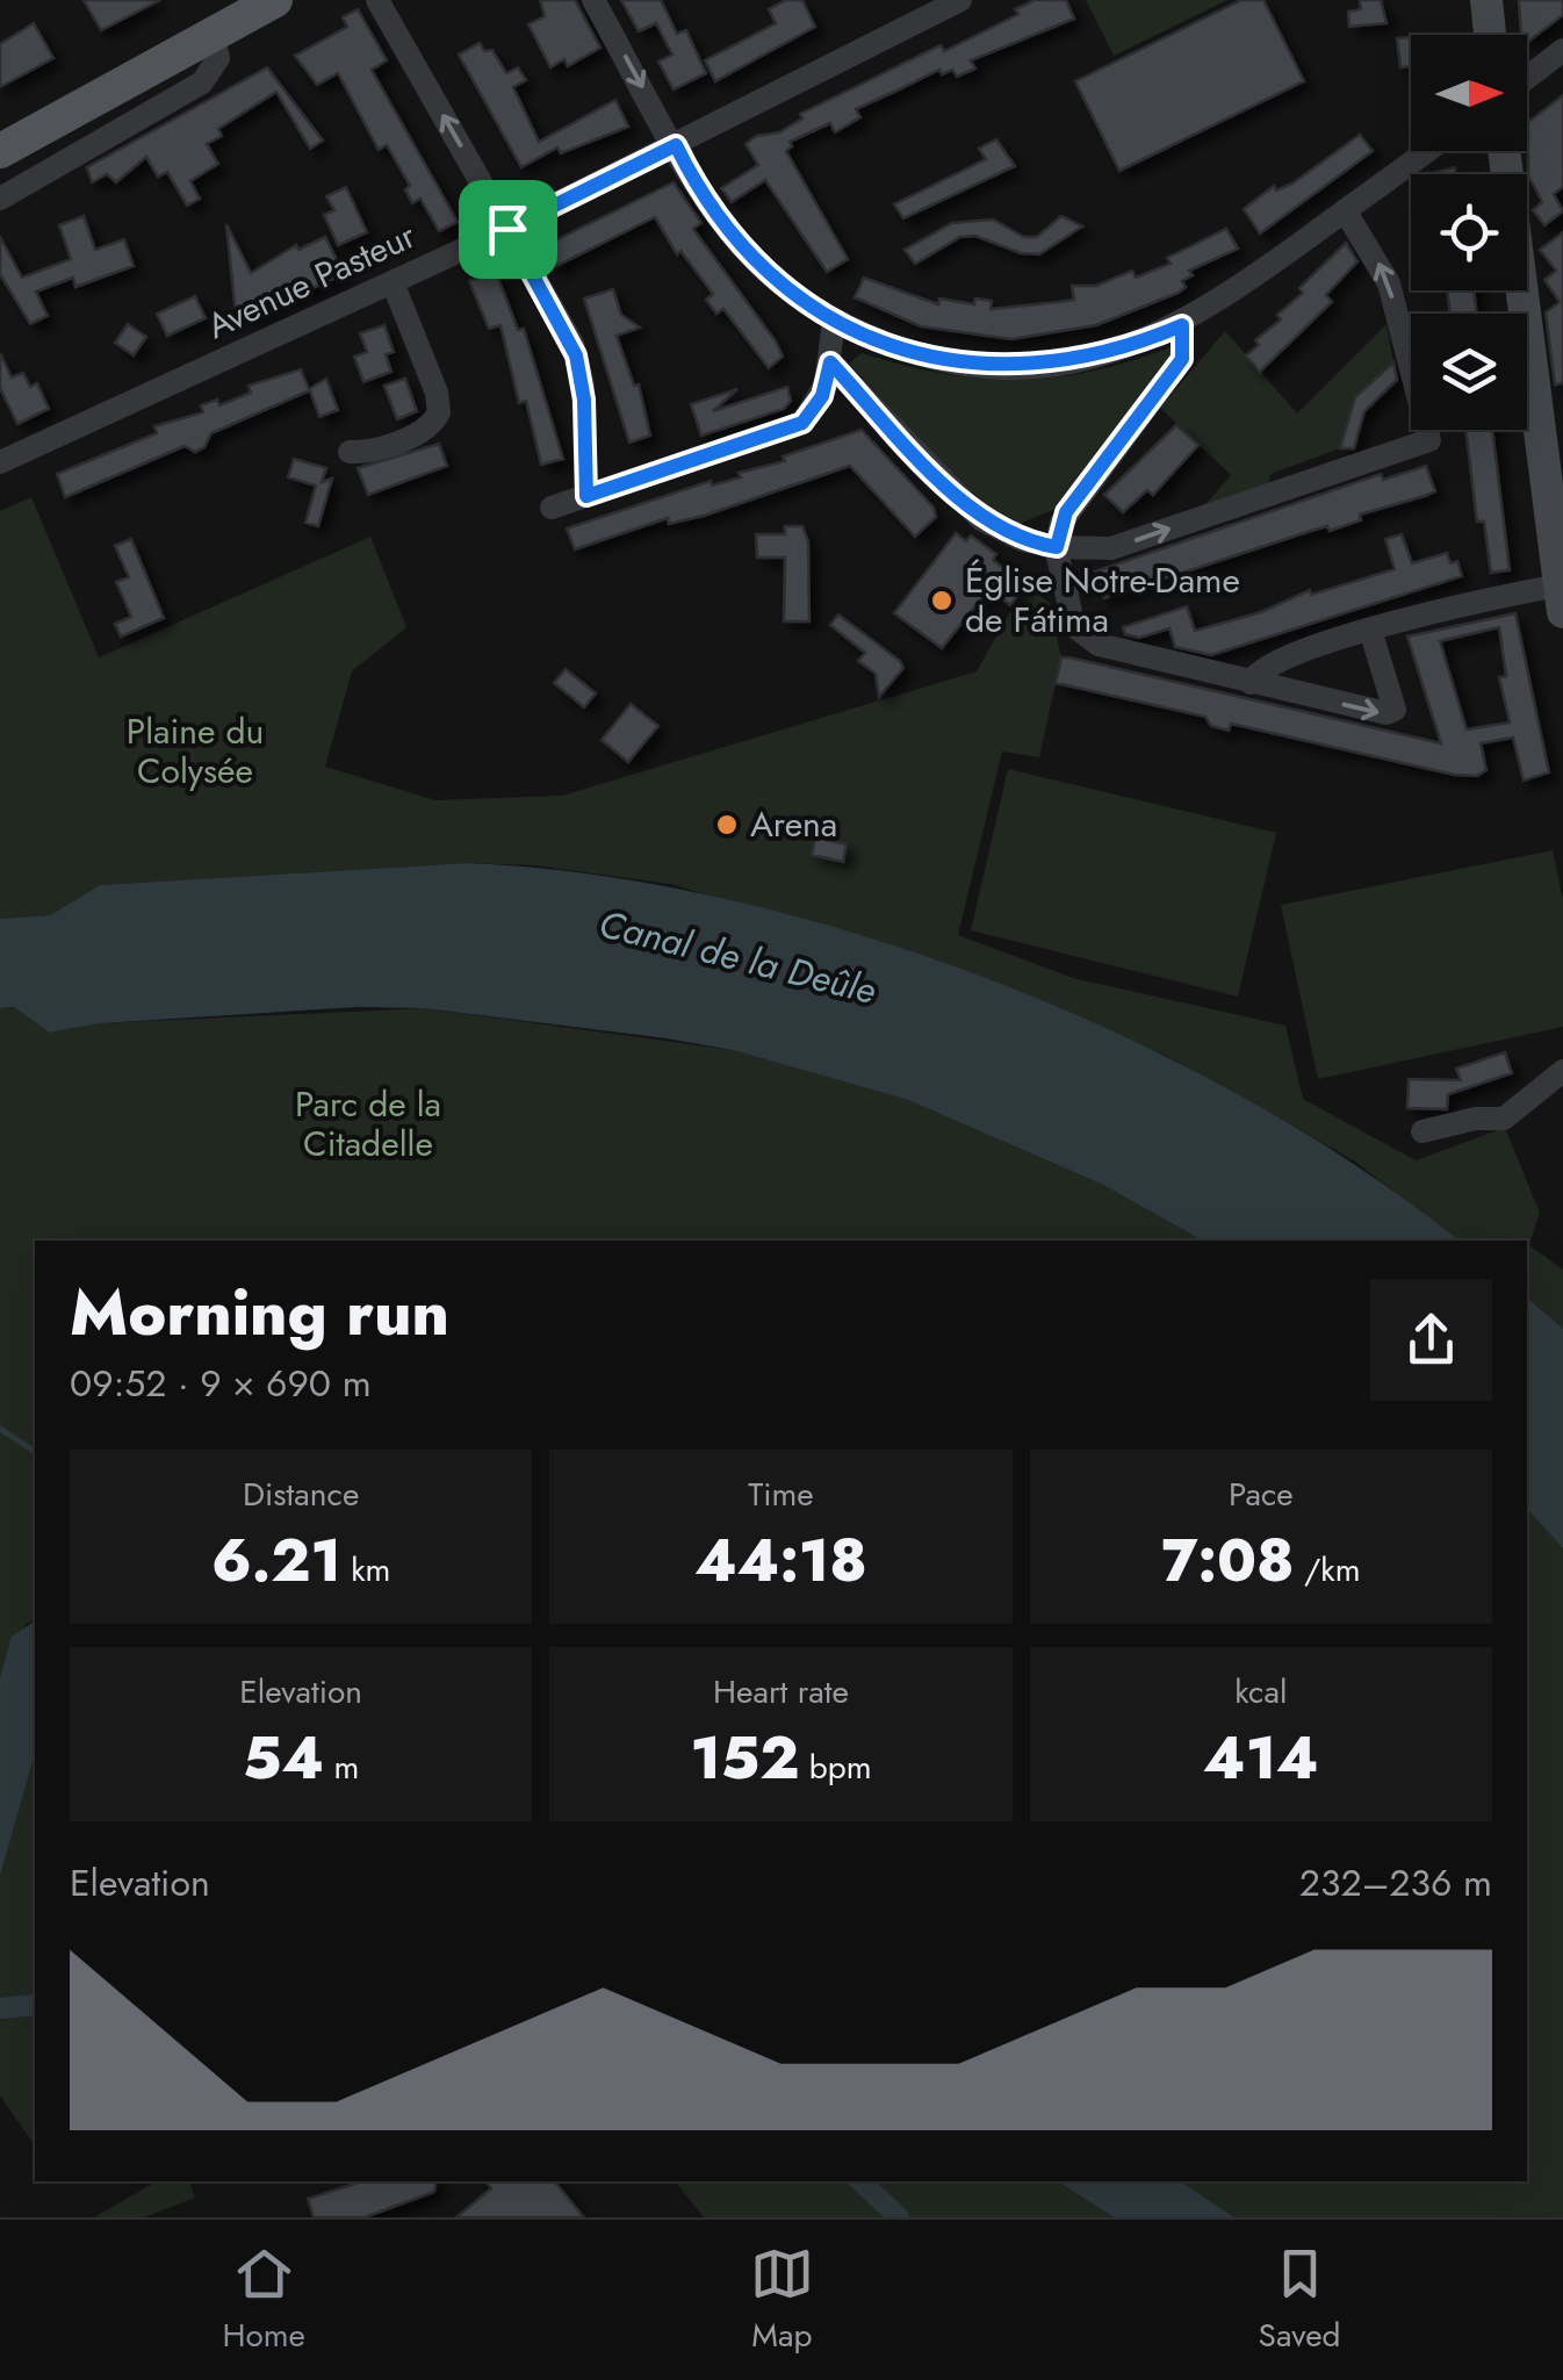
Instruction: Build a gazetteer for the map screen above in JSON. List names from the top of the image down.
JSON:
{
  "streets": {
    "street": ["Avenue Pasteur"]
  },
  "water": ["Canal de la Deûle"],
  "parks": ["Plaine du Colysée", "Parc de la Citadelle"],
  "places": ["Église Notre-Dame de Fátima", "Arena"],
  "north": "right",
  "page": {
    "heading": ["Morning run", "09:52 · 9 × 690 m"],
    "stats": [
      ["Distance", "6.21 km"],
      ["Time", "44:18"],
      ["Pace", "7:08 /km"],
      ["Elevation", "54 m"],
      ["Heart rate", "152 bpm"],
      ["kcal", "414"]
    ],
    "chart": ["Elevation", "232–236 m"],
    "tabs": ["Home", "Map", "Saved"]
  }
}
